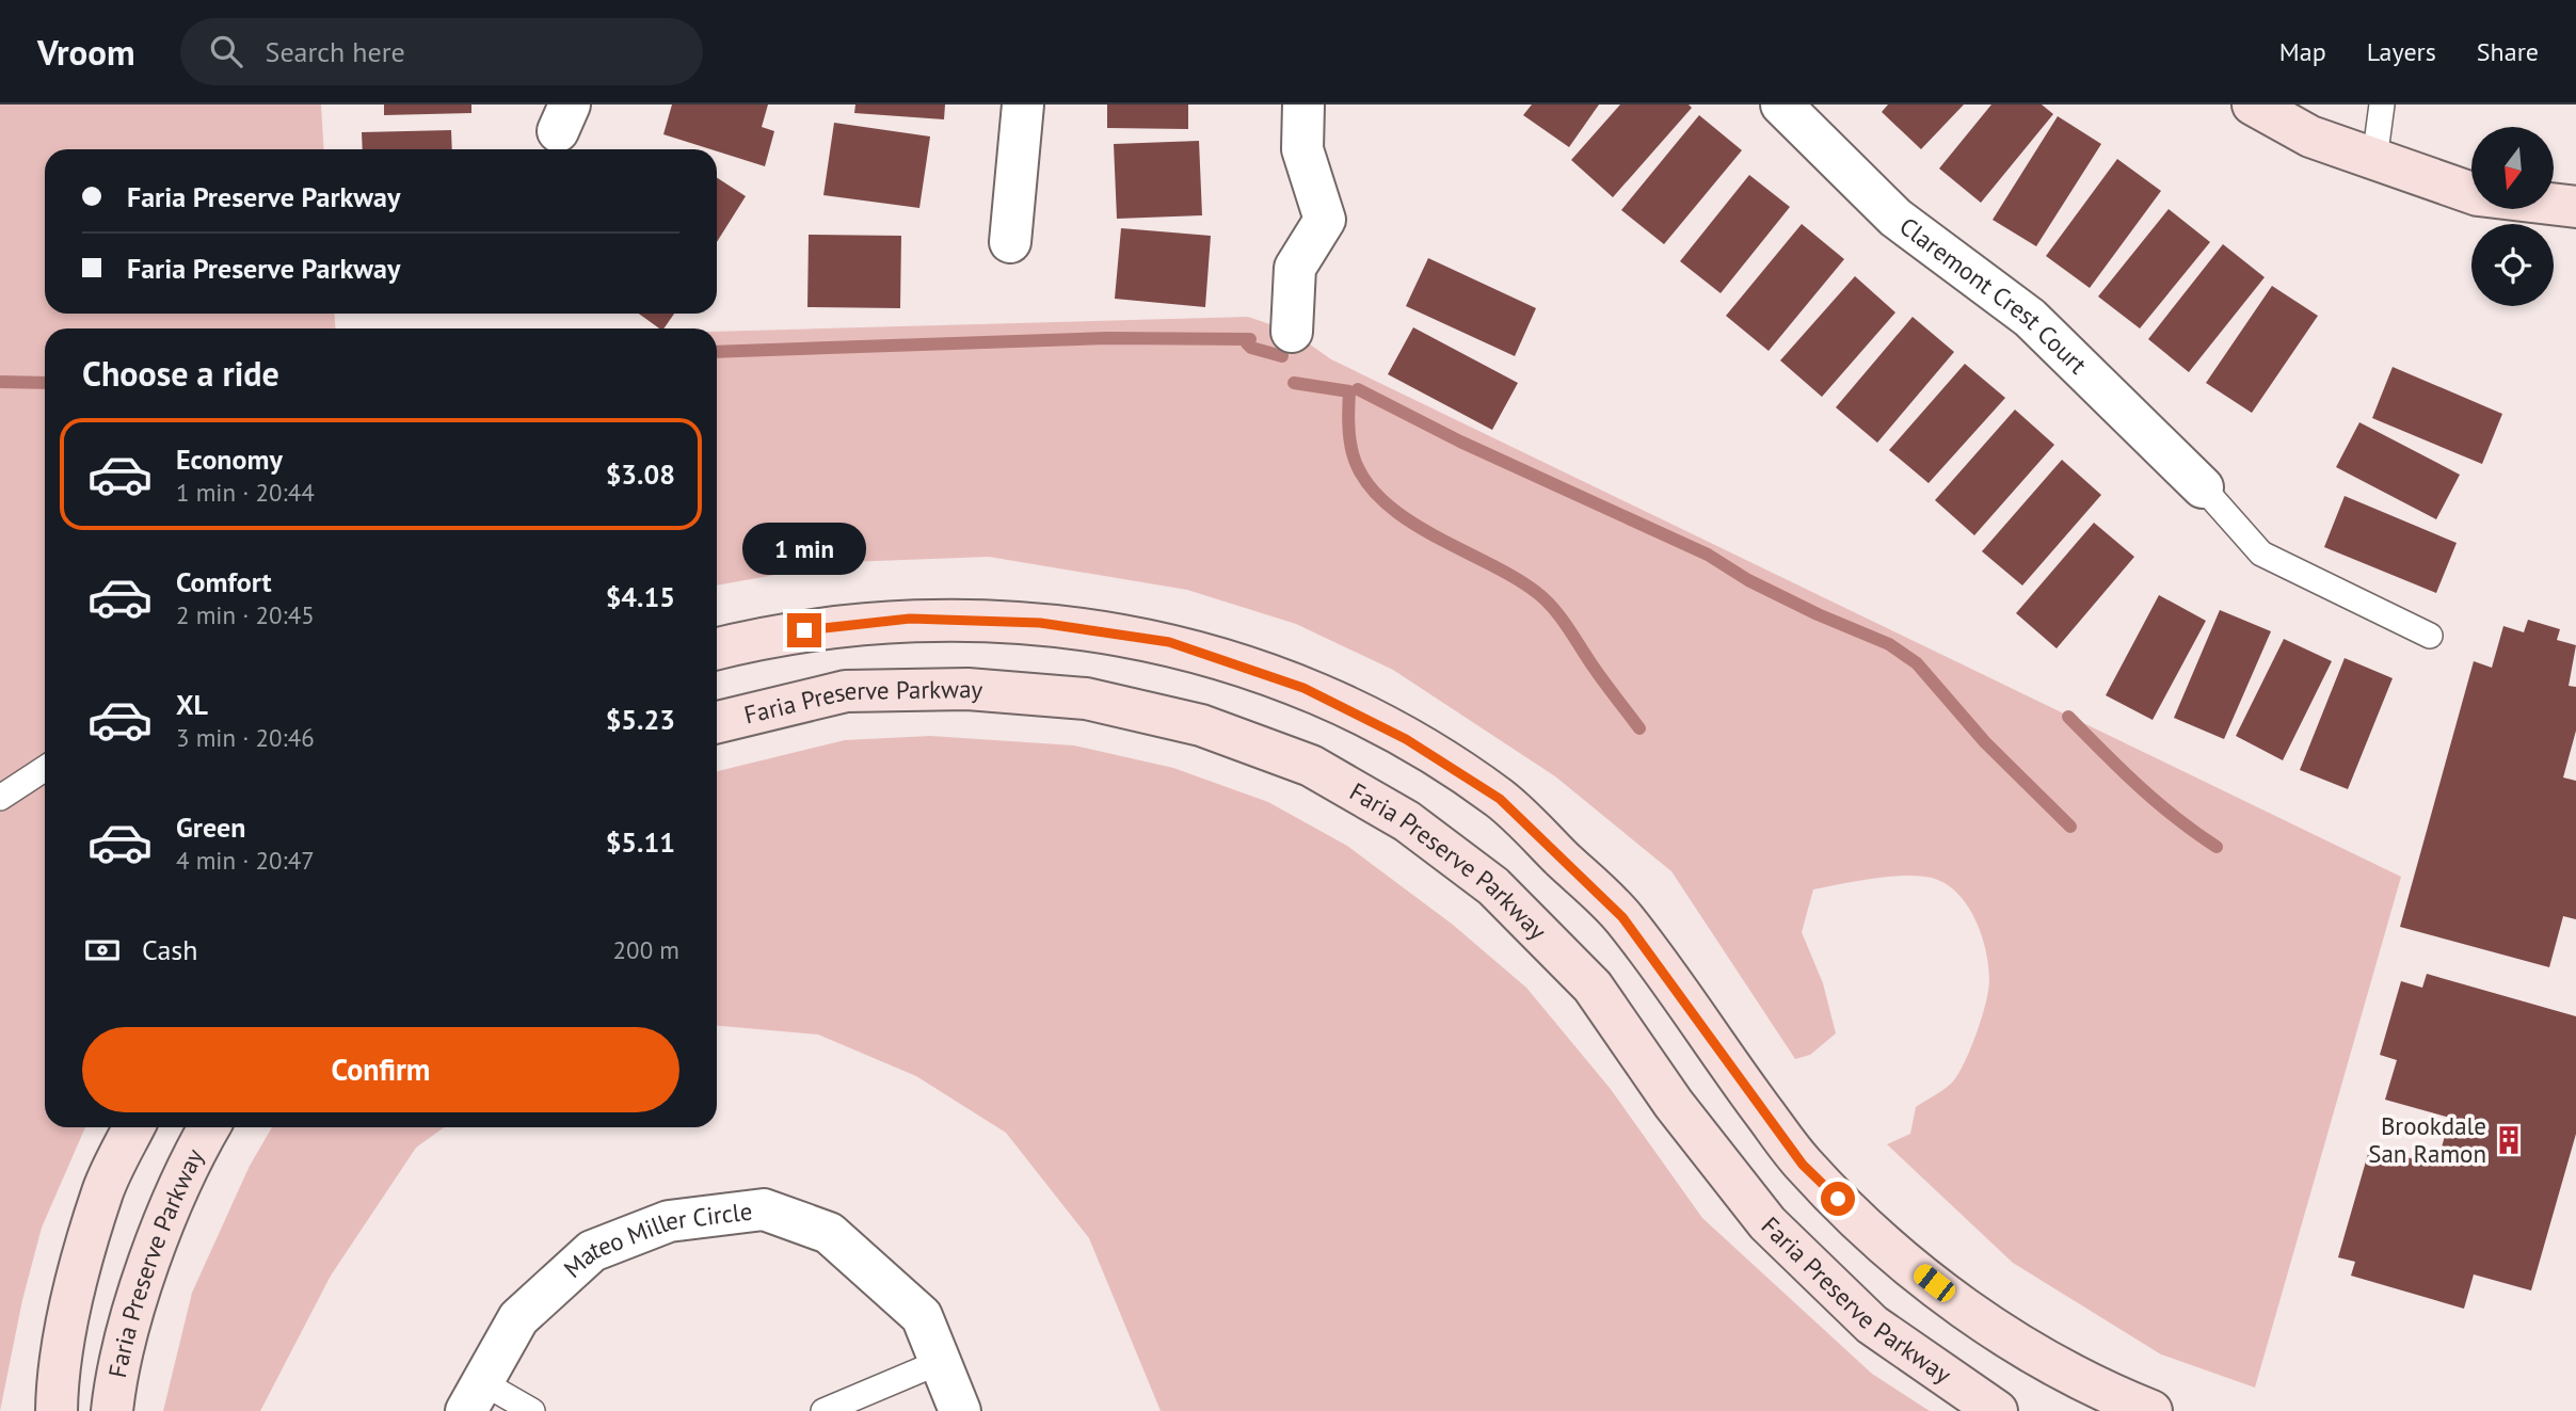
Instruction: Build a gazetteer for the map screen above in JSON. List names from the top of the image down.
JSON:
{
  "streets": {
    "street": ["Claremont Crest Court", "Faria Preserve Parkway", "Mateo Miller Circle"]
  },
  "places": {
    "building": ["Brookdale San Ramon"]
  },
  "north": "bottom",
  "page": {
    "header": "Vroom",
    "search": "Search here",
    "nav": ["Map", "Layers", "Share"],
    "banner": ["Faria Preserve Parkway", "Faria Preserve Parkway"],
    "heading": "Choose a ride",
    "list": [
      {
        "name": "Economy",
        "note": "1 min · 20:44",
        "value": "$3.08"
      },
      {
        "name": "Comfort",
        "note": "2 min · 20:45",
        "value": "$4.15"
      },
      {
        "name": "XL",
        "note": "3 min · 20:46",
        "value": "$5.23"
      },
      {
        "name": "Green",
        "note": "4 min · 20:47",
        "value": "$5.11"
      }
    ],
    "bubble": "1 min",
    "pay": ["Cash", "200 m"],
    "buttons": "Confirm"
  }
}
